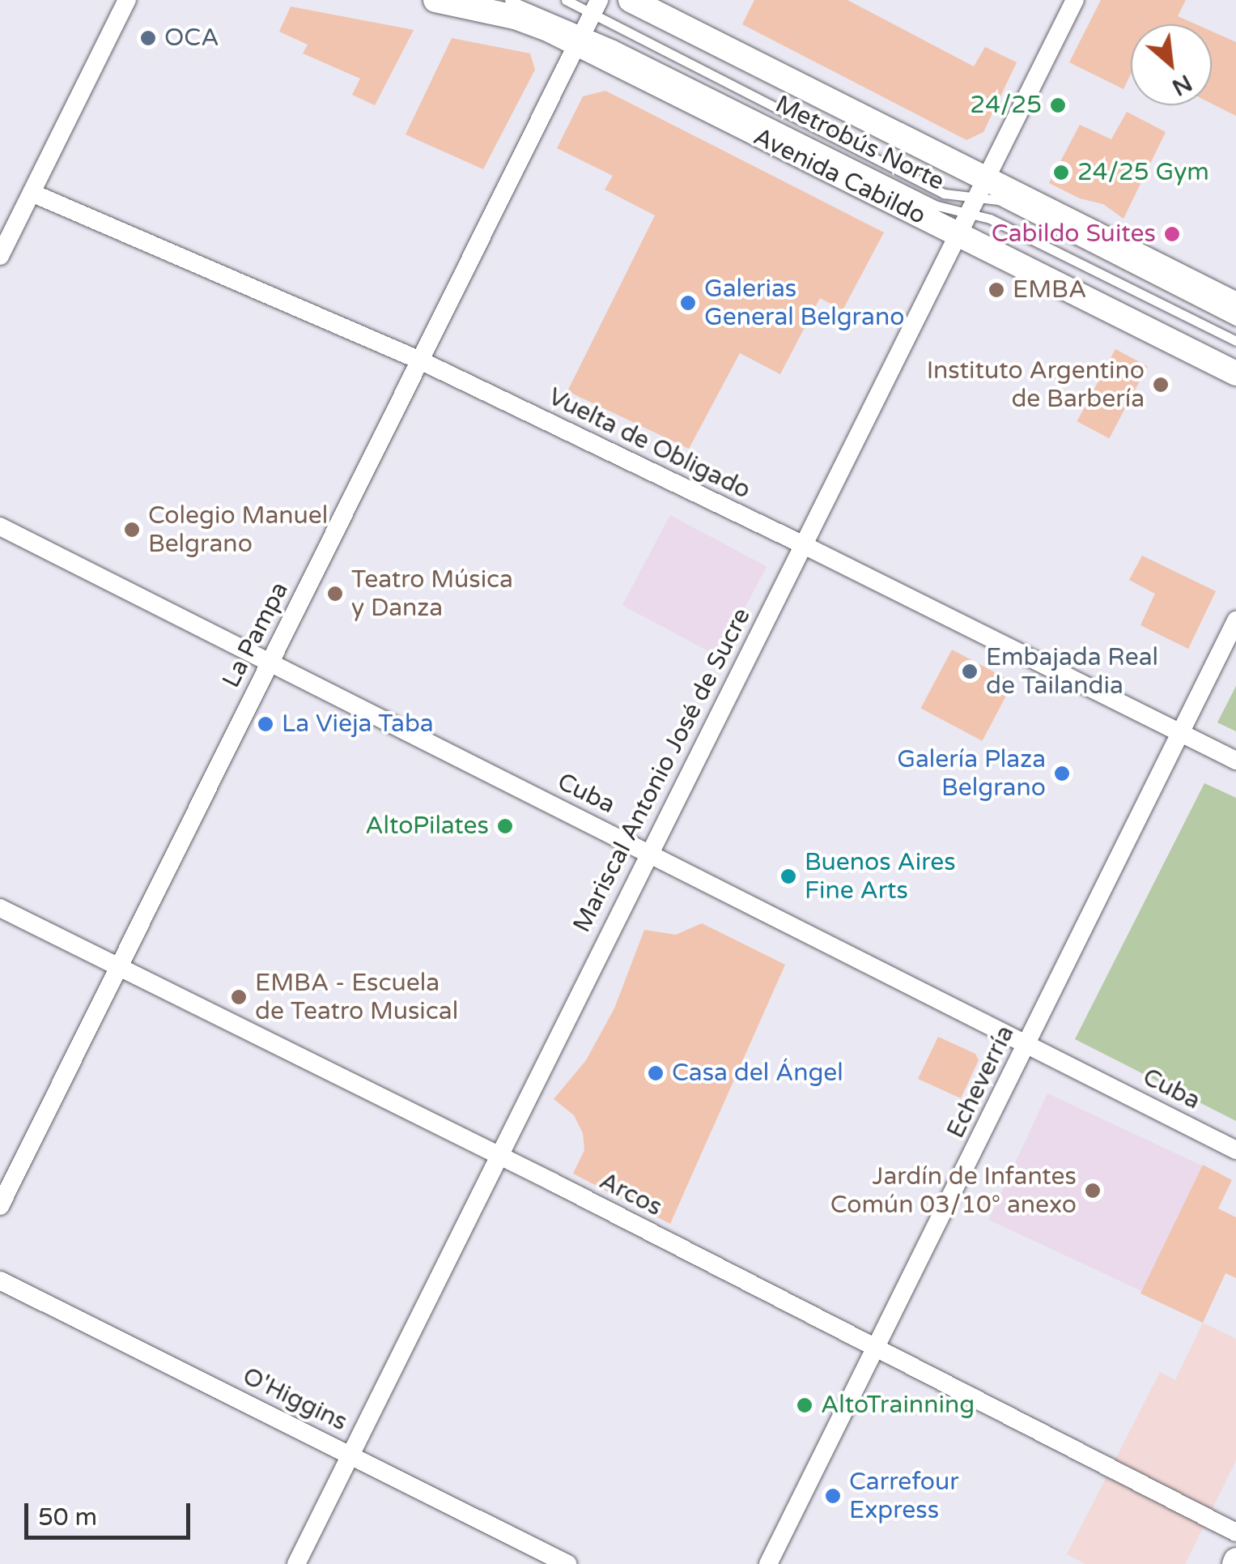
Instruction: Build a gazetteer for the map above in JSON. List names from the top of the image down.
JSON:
{
  "streets": {
    "main road": ["Avenida Cabildo"],
    "street": [
      "Vuelta de Obligado",
      "La Pampa",
      "Mariscal Antonio José de Sucre",
      "Cuba",
      "Echeverría",
      "Arcos",
      "O'Higgins"
    ],
    "lane": ["Metrobús Norte"]
  },
  "crossings": [
    ["Metrobús Norte", "Avenida Cabildo"],
    ["Metrobús Norte", "La Pampa"],
    ["Metrobús Norte", "Mariscal Antonio José de Sucre"],
    ["Avenida Cabildo", "La Pampa"],
    ["Avenida Cabildo", "Mariscal Antonio José de Sucre"],
    ["Vuelta de Obligado", "La Pampa"],
    ["Vuelta de Obligado", "Mariscal Antonio José de Sucre"],
    ["Vuelta de Obligado", "Echeverría"],
    ["La Pampa", "Cuba"],
    ["La Pampa", "Arcos"],
    ["Mariscal Antonio José de Sucre", "Cuba"],
    ["Mariscal Antonio José de Sucre", "Arcos"],
    ["Mariscal Antonio José de Sucre", "O'Higgins"],
    ["Cuba", "Echeverría"],
    ["Echeverría", "Arcos"]
  ],
  "places": [
    "OCA",
    "24/25",
    "24/25 Gym",
    "Cabildo Suites",
    "EMBA",
    "Galerias General Belgrano",
    "Instituto Argentino de Barbería",
    "Colegio Manuel Belgrano",
    "Teatro Música y Danza",
    "Embajada Real de Tailandia",
    "La Vieja Taba",
    "Galería Plaza Belgrano",
    "AltoPilates",
    "Buenos Aires Fine Arts",
    "EMBA - Escuela de Teatro Musical",
    "Casa del Ángel",
    "Jardín de Infantes Común 03/10° anexo",
    "AltoTrainning",
    "Carrefour Express"
  ],
  "scale_bar": "50 m",
  "north": "bottom right"
}
